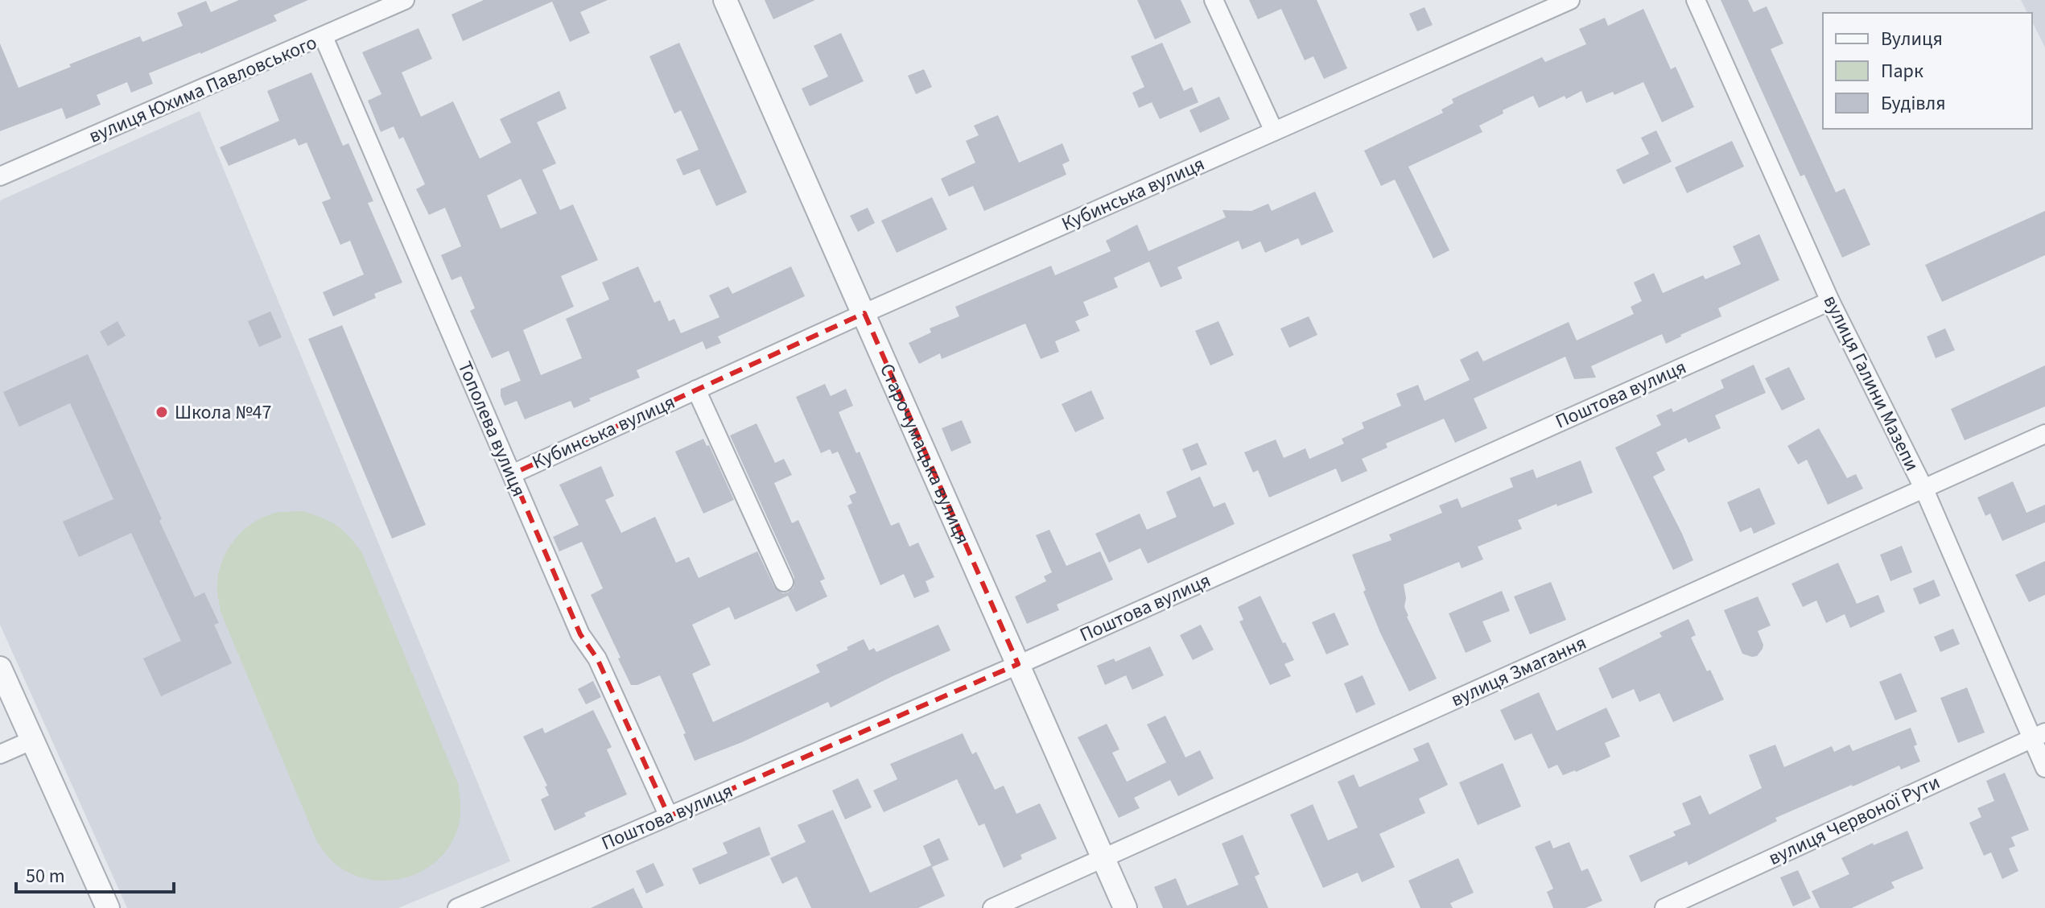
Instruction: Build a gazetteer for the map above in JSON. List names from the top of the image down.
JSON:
{
  "streets": {
    "street": [
      "вулиця Юхима Павловського",
      "Кубинська вулиця",
      "вулиця Галини Мазепи",
      "Поштова вулиця",
      "Тополева вулиця",
      "Старочумацька вулиця",
      "вулиця Змагання",
      "вулиця Червоної Рути"
    ]
  },
  "crossings": [
    ["вулиця Юхима Павловського", "Тополева вулиця"],
    ["Кубинська вулиця", "Тополева вулиця"],
    ["Кубинська вулиця", "Старочумацька вулиця"],
    ["вулиця Галини Мазепи", "Поштова вулиця"],
    ["вулиця Галини Мазепи", "вулиця Змагання"],
    ["вулиця Галини Мазепи", "вулиця Червоної Рути"],
    ["Поштова вулиця", "Тополева вулиця"],
    ["Поштова вулиця", "Старочумацька вулиця"],
    ["Старочумацька вулиця", "вулиця Змагання"]
  ],
  "places": ["Школа №47"],
  "legend": ["Вулиця", "Парк", "Будівля"],
  "scale_bar": "50 m"
}
